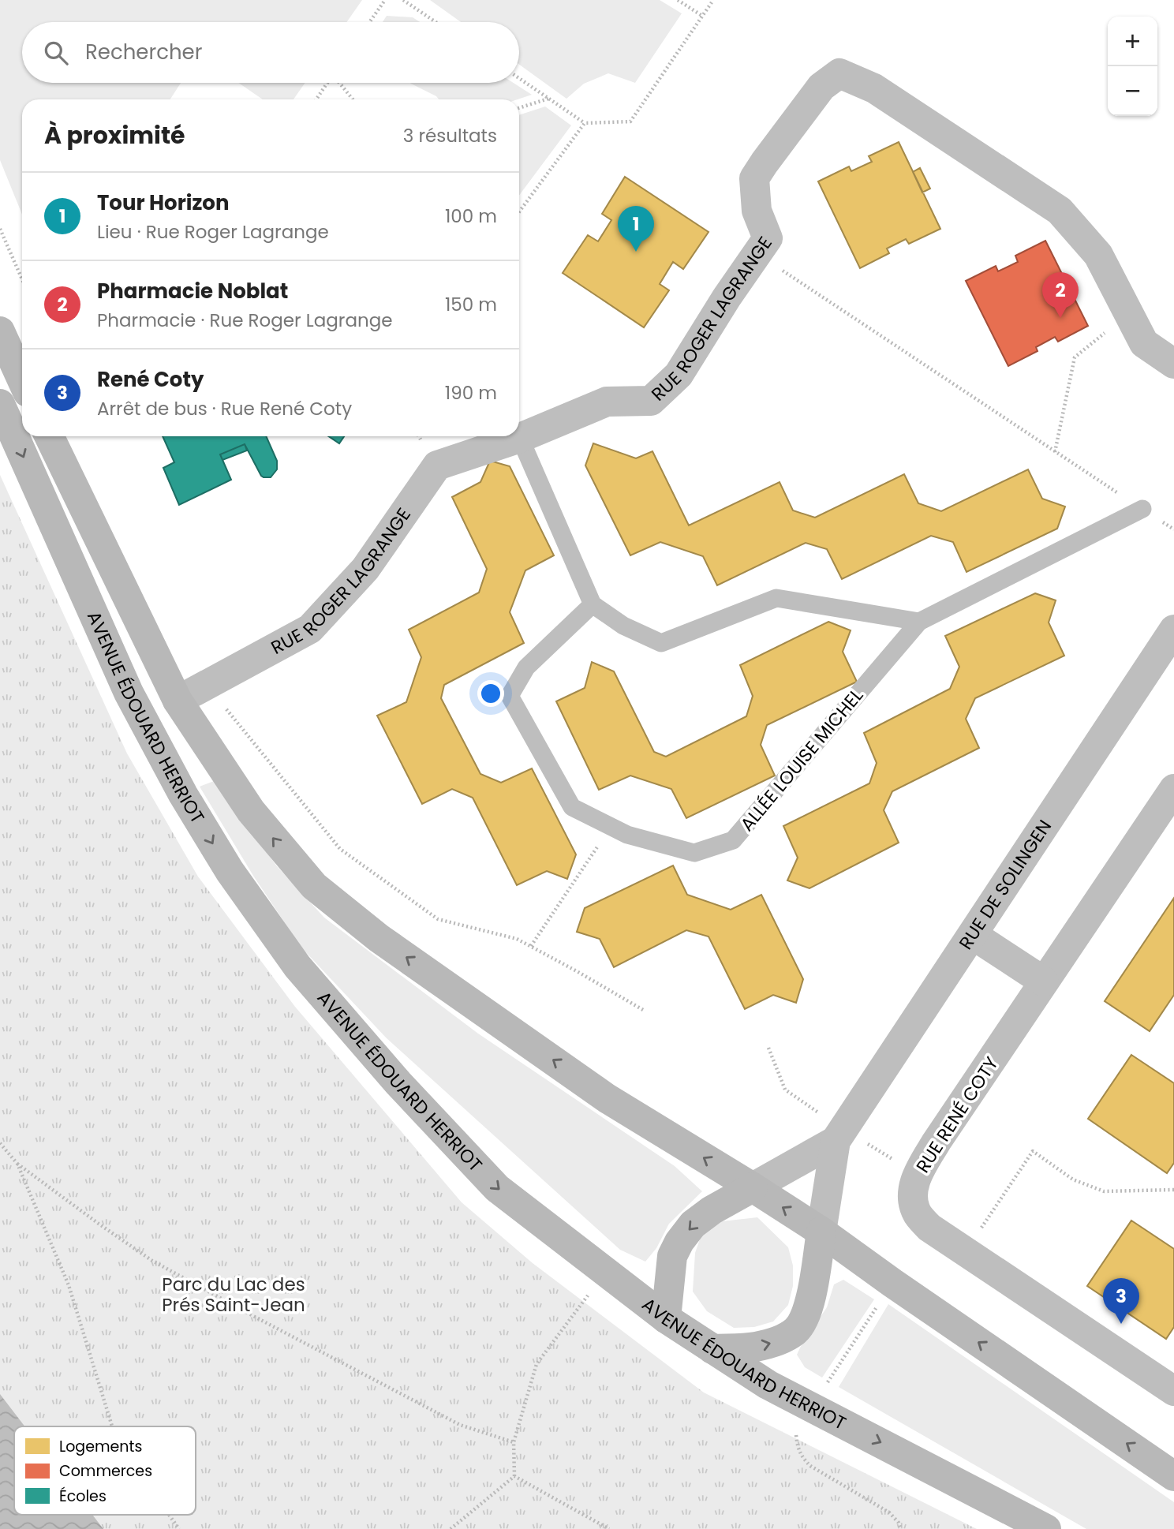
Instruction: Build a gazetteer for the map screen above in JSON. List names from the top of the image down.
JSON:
{
  "streets": {
    "main road": ["AVENUE ÉDOUARD HERRIOT"],
    "street": ["RUE ROGER LAGRANGE", "RUE DE SOLINGEN", "RUE RENÉ COTY"],
    "lane": ["ALLÉE LOUISE MICHEL"]
  },
  "crossings": [
    ["RUE ROGER LAGRANGE", "AVENUE ÉDOUARD HERRIOT"],
    ["AVENUE ÉDOUARD HERRIOT", "RUE DE SOLINGEN"]
  ],
  "parks": ["Parc du Lac des Prés Saint-Jean"],
  "legend": ["Logements", "Commerces", "Écoles"],
  "page": {
    "map_buttons": ["+", "−"],
    "search": "Rechercher",
    "heading": ["À proximité", "3 résultats"],
    "list": [
      {
        "mark": "1",
        "name": "Tour Horizon",
        "note": "Lieu · Rue Roger Lagrange",
        "value": "100 m"
      },
      {
        "mark": "2",
        "name": "Pharmacie Noblat",
        "note": "Pharmacie · Rue Roger Lagrange",
        "value": "150 m"
      },
      {
        "mark": "3",
        "name": "René Coty",
        "note": "Arrêt de bus · Rue René Coty",
        "value": "190 m"
      }
    ],
    "pins": ["1", "2", "3"]
  }
}
